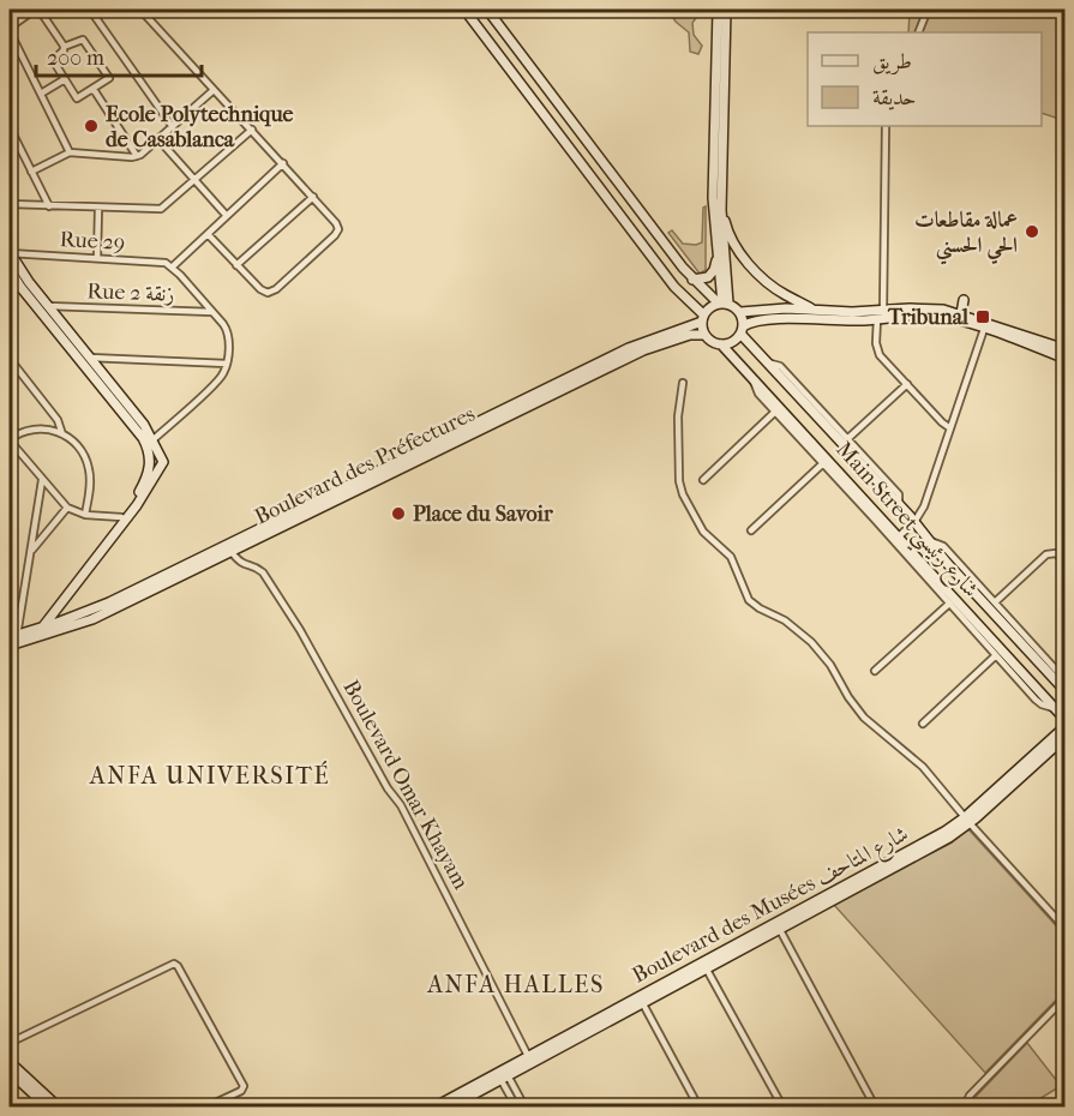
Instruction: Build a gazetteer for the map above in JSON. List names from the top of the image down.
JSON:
{
  "streets": {
    "street": [
      "Rue 29",
      "Rue 2 زنقة",
      "Boulevard des Préfectures",
      "Main Street شارع رئيسي",
      "Boulevard Omar Khayam",
      "Boulevard des Musées شارع المتاحف"
    ]
  },
  "crossings": [
    ["Boulevard des Préfectures", "Main Street شارع رئيسي"],
    ["Boulevard des Préfectures", "Boulevard Omar Khayam"],
    ["Boulevard Omar Khayam", "Boulevard des Musées شارع المتاحف"]
  ],
  "districts": ["ANFA UNIVERSITÉ", "ANFA HALLES"],
  "places": {
    "other": ["Ecole Polytechnique de Casablanca", "عمالة مقاطعات الحي الحسني", "Place du Savoir"],
    "transit": ["Tribunal"]
  },
  "legend": ["طريق", "حديقة"],
  "scale_bar": "200 m"
}
